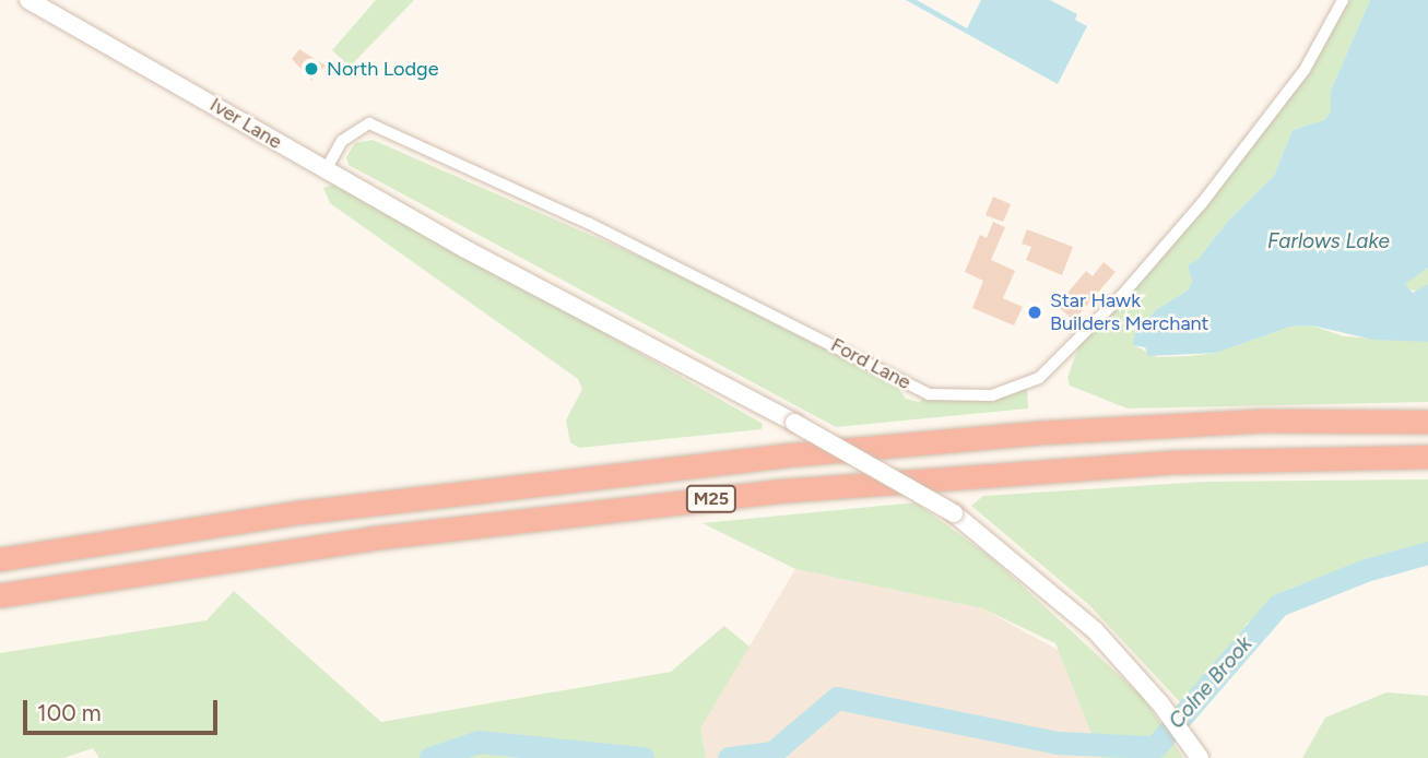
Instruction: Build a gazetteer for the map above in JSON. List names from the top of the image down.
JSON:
{
  "streets": {
    "highway": ["M25"],
    "main road": ["Iver Lane"],
    "street": ["Ford Lane"]
  },
  "crossings": [
    ["Iver Lane", "Ford Lane"]
  ],
  "water": ["Farlows Lake", "Colne Brook"],
  "places": ["North Lodge", "Star Hawk Builders Merchant"],
  "scale_bar": "100 m"
}
